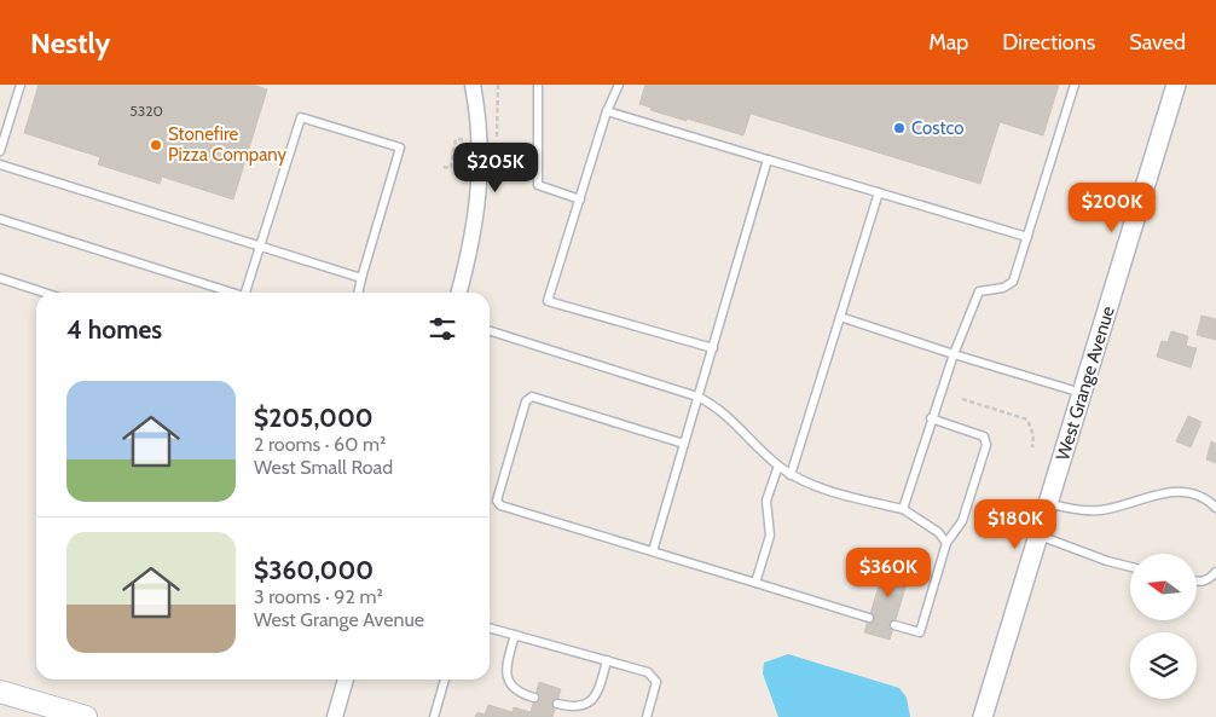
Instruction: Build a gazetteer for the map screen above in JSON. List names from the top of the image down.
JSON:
{
  "streets": {
    "street": ["West Grange Avenue"]
  },
  "places": ["Costco", "Stonefire Pizza Company"],
  "house_numbers": ["5320"],
  "north": "left",
  "page": {
    "header": "Nestly",
    "nav": ["Map", "Directions", "Saved"],
    "price": [
      "$205K",
      "$200K",
      "$180K",
      "$360K"
    ],
    "heading": "4 homes",
    "list": [
      {
        "name": "$205,000",
        "note": "2 rooms · 60 m² · West Small Road"
      },
      {
        "name": "$360,000",
        "note": "3 rooms · 92 m² · West Grange Avenue"
      }
    ]
  }
}
